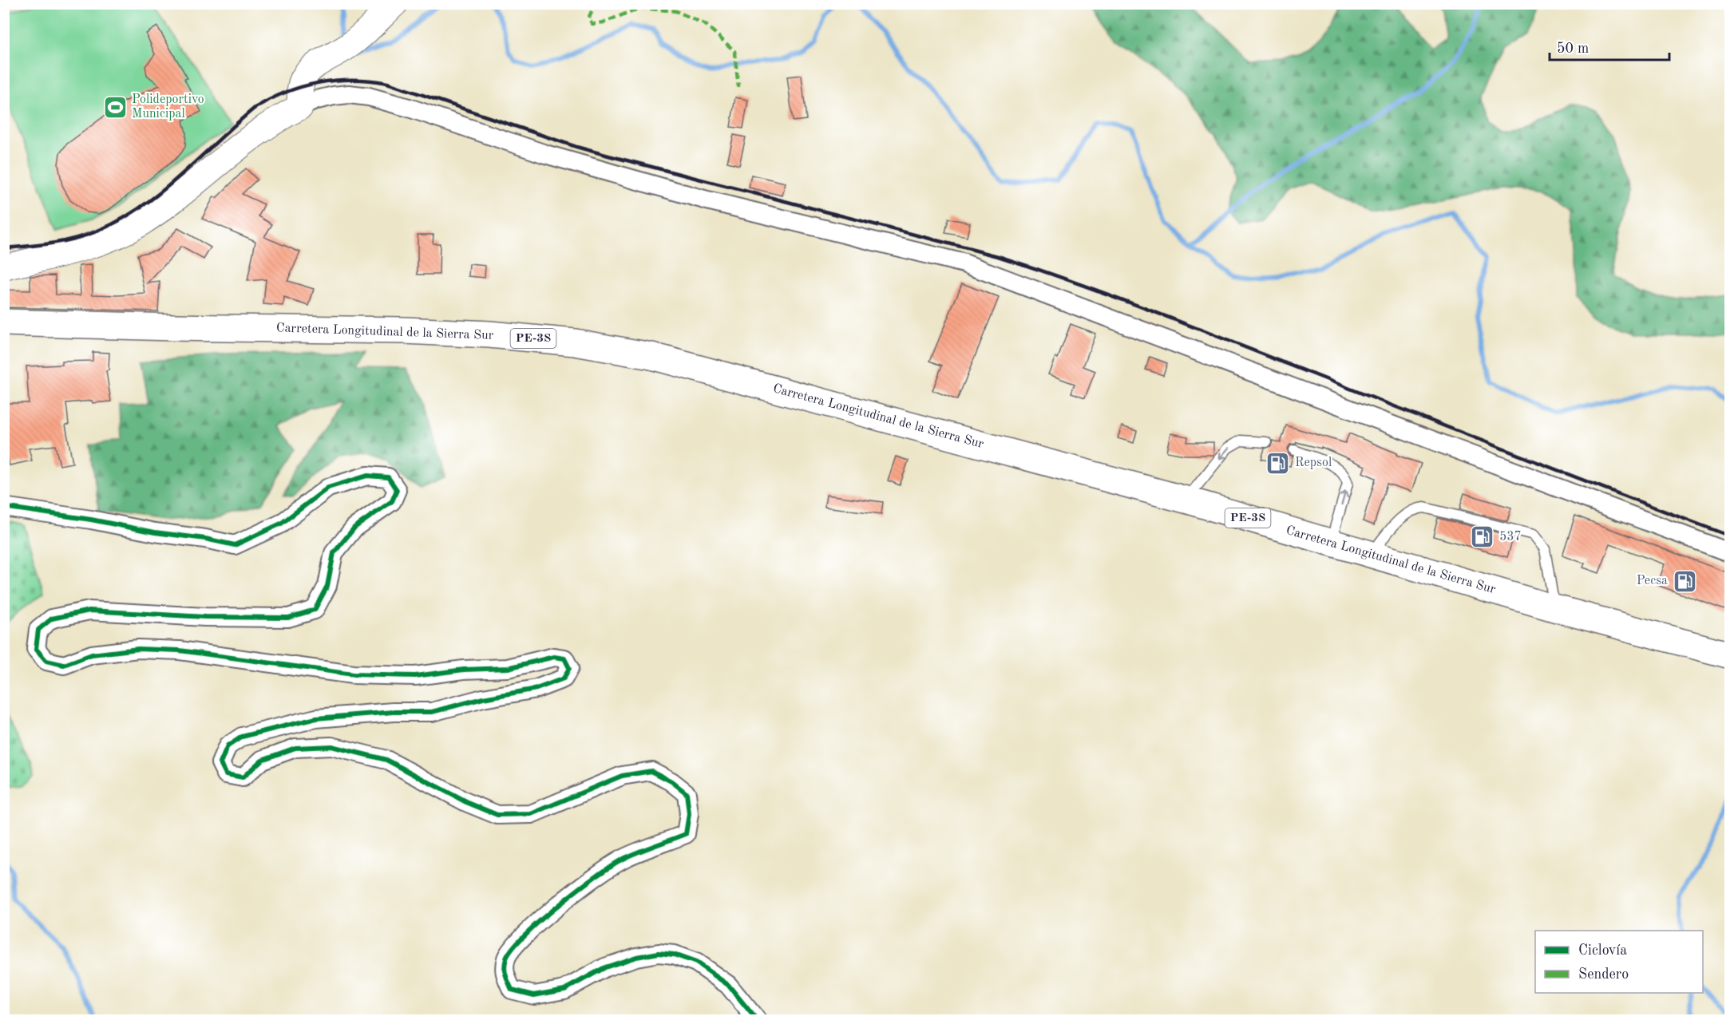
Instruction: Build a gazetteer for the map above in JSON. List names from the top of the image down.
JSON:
{
  "streets": {
    "highway": ["Carretera Longitudinal de la Sierra Sur", "PE-3S"]
  },
  "places": {
    "sports": ["Polideportivo Municipal"],
    "fuel station": ["Repsol", "537", "Pecsa"]
  },
  "legend": ["Ciclovía", "Sendero"],
  "scale_bar": "50 m"
}
